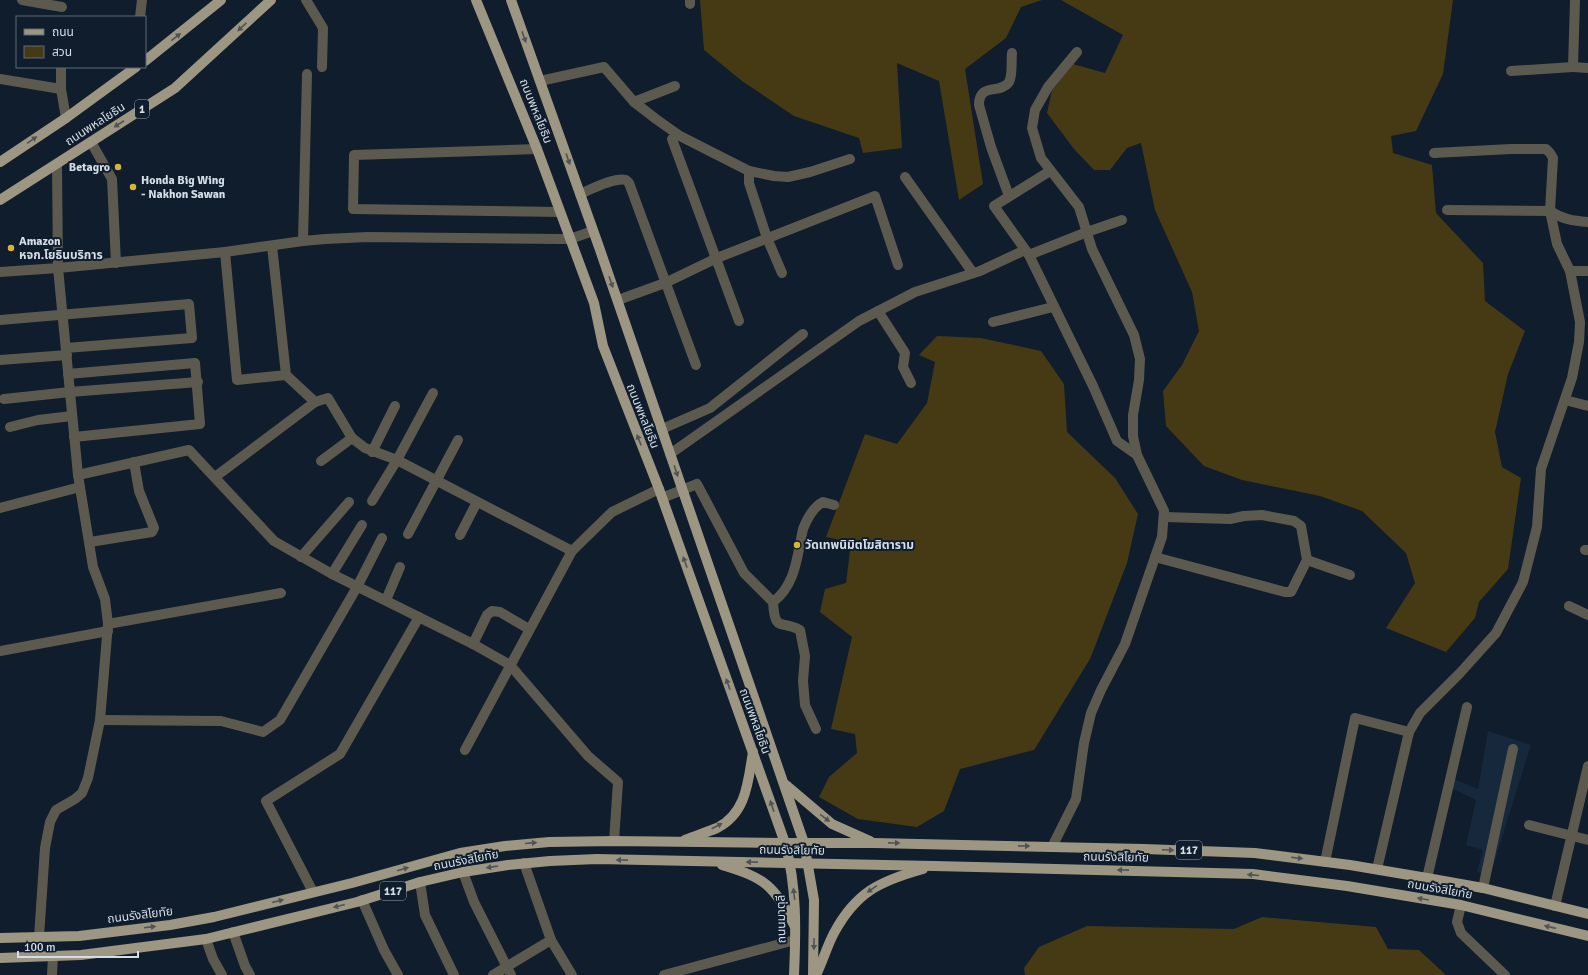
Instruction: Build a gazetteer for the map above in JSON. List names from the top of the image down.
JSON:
{
  "streets": {
    "main road": [
      "1",
      "ถนนพหลโยธิน",
      "ถนนรังสิโยทัย",
      "117",
      "ถนนมาตุลี"
    ]
  },
  "crossings": [
    ["ถนนพหลโยธิน", "ถนนรังสิโยทัย"],
    ["ถนนพหลโยธิน", "ถนนมาตุลี"],
    ["ถนนรังสิโยทัย", "ถนนมาตุลี"]
  ],
  "places": [
    "Betagro",
    "Honda Big Wing - Nakhon Sawan",
    "Amazon หจก.โยธินบริการ",
    "วัดเทพนิมิตโฆสิตาราม"
  ],
  "legend": ["ถนน", "สวน"],
  "scale_bar": "100 m"
}
